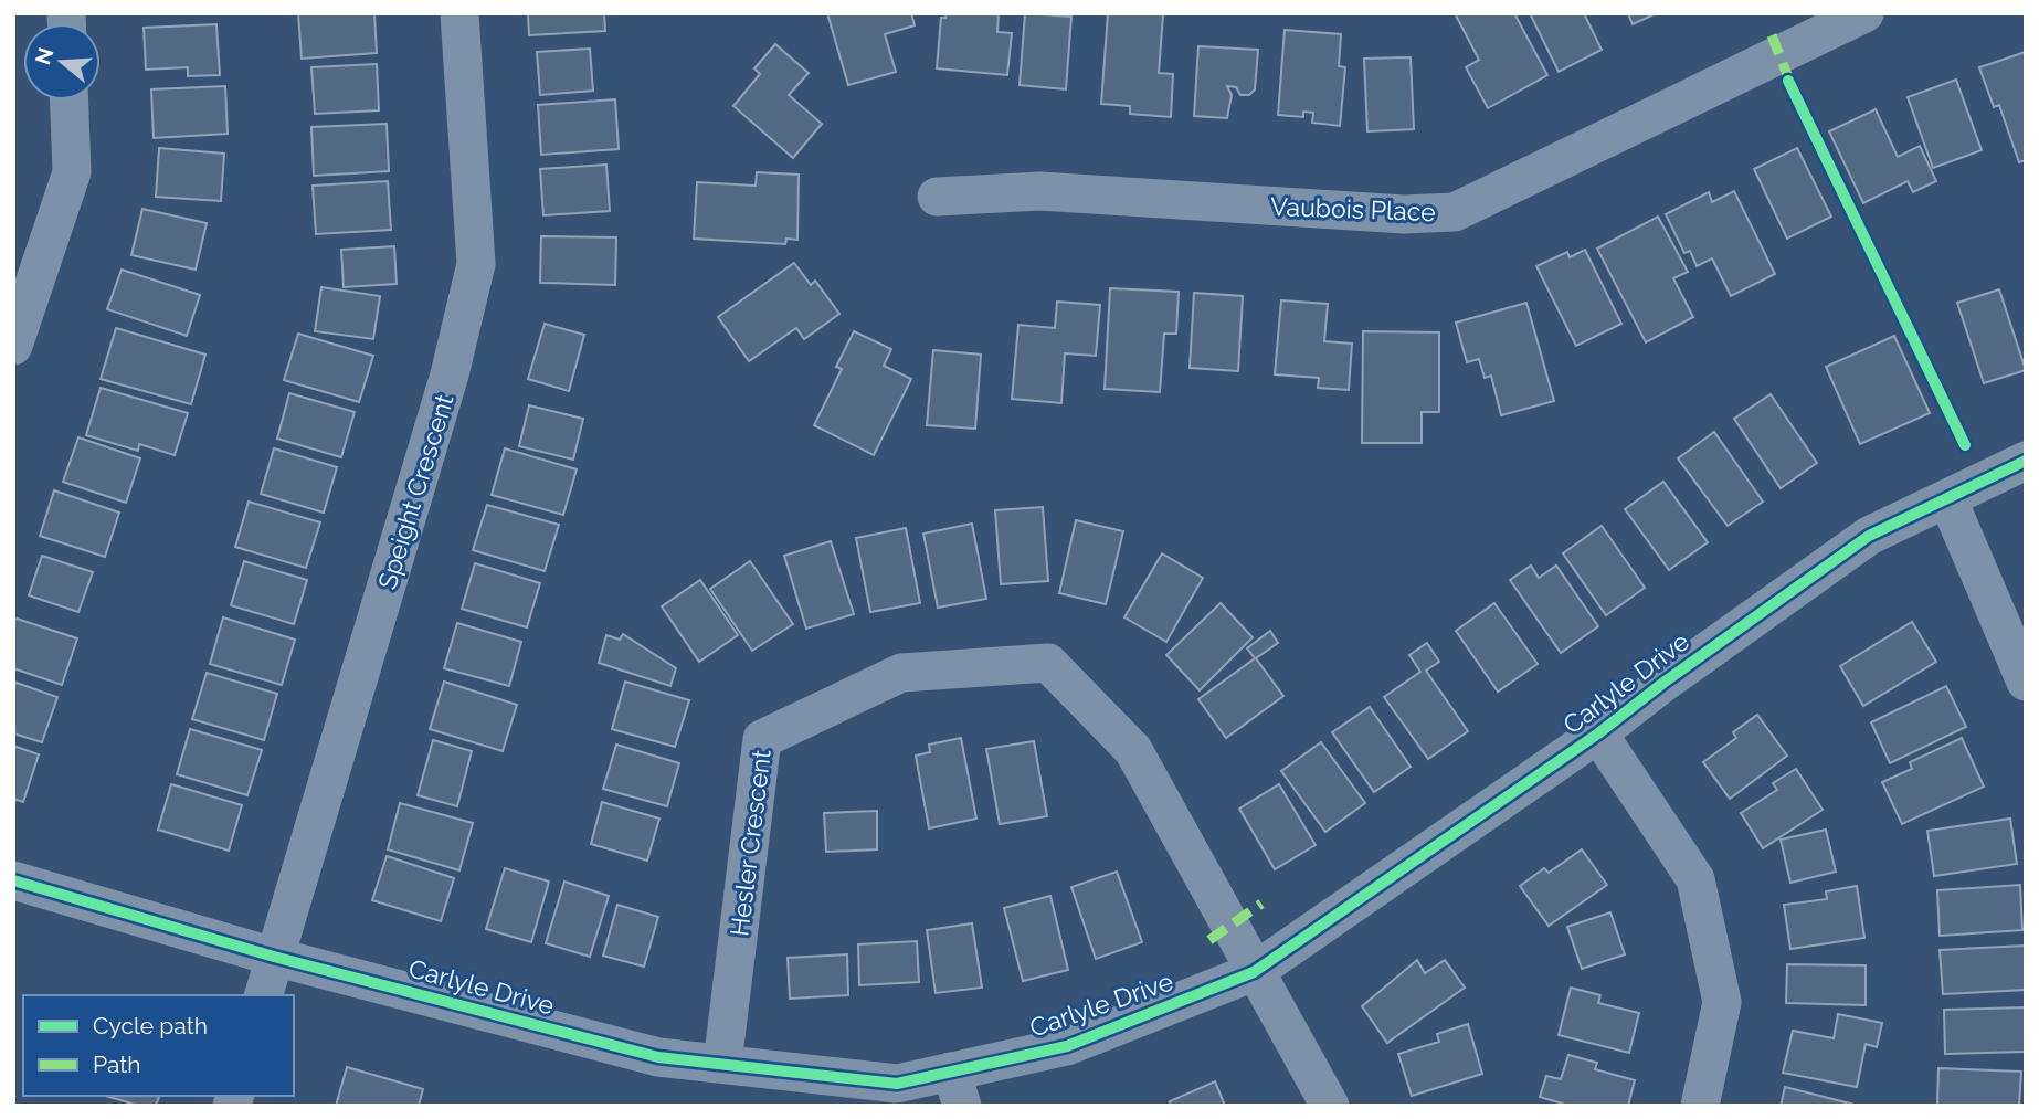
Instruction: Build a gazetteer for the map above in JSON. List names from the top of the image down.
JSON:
{
  "streets": {
    "street": [
      "Vaubois Place",
      "Speight Crescent",
      "Carlyle Drive",
      "Hesler Crescent"
    ]
  },
  "crossings": [
    ["Speight Crescent", "Carlyle Drive"],
    ["Carlyle Drive", "Hesler Crescent"]
  ],
  "legend": ["Cycle path", "Path"],
  "north": "left"
}
